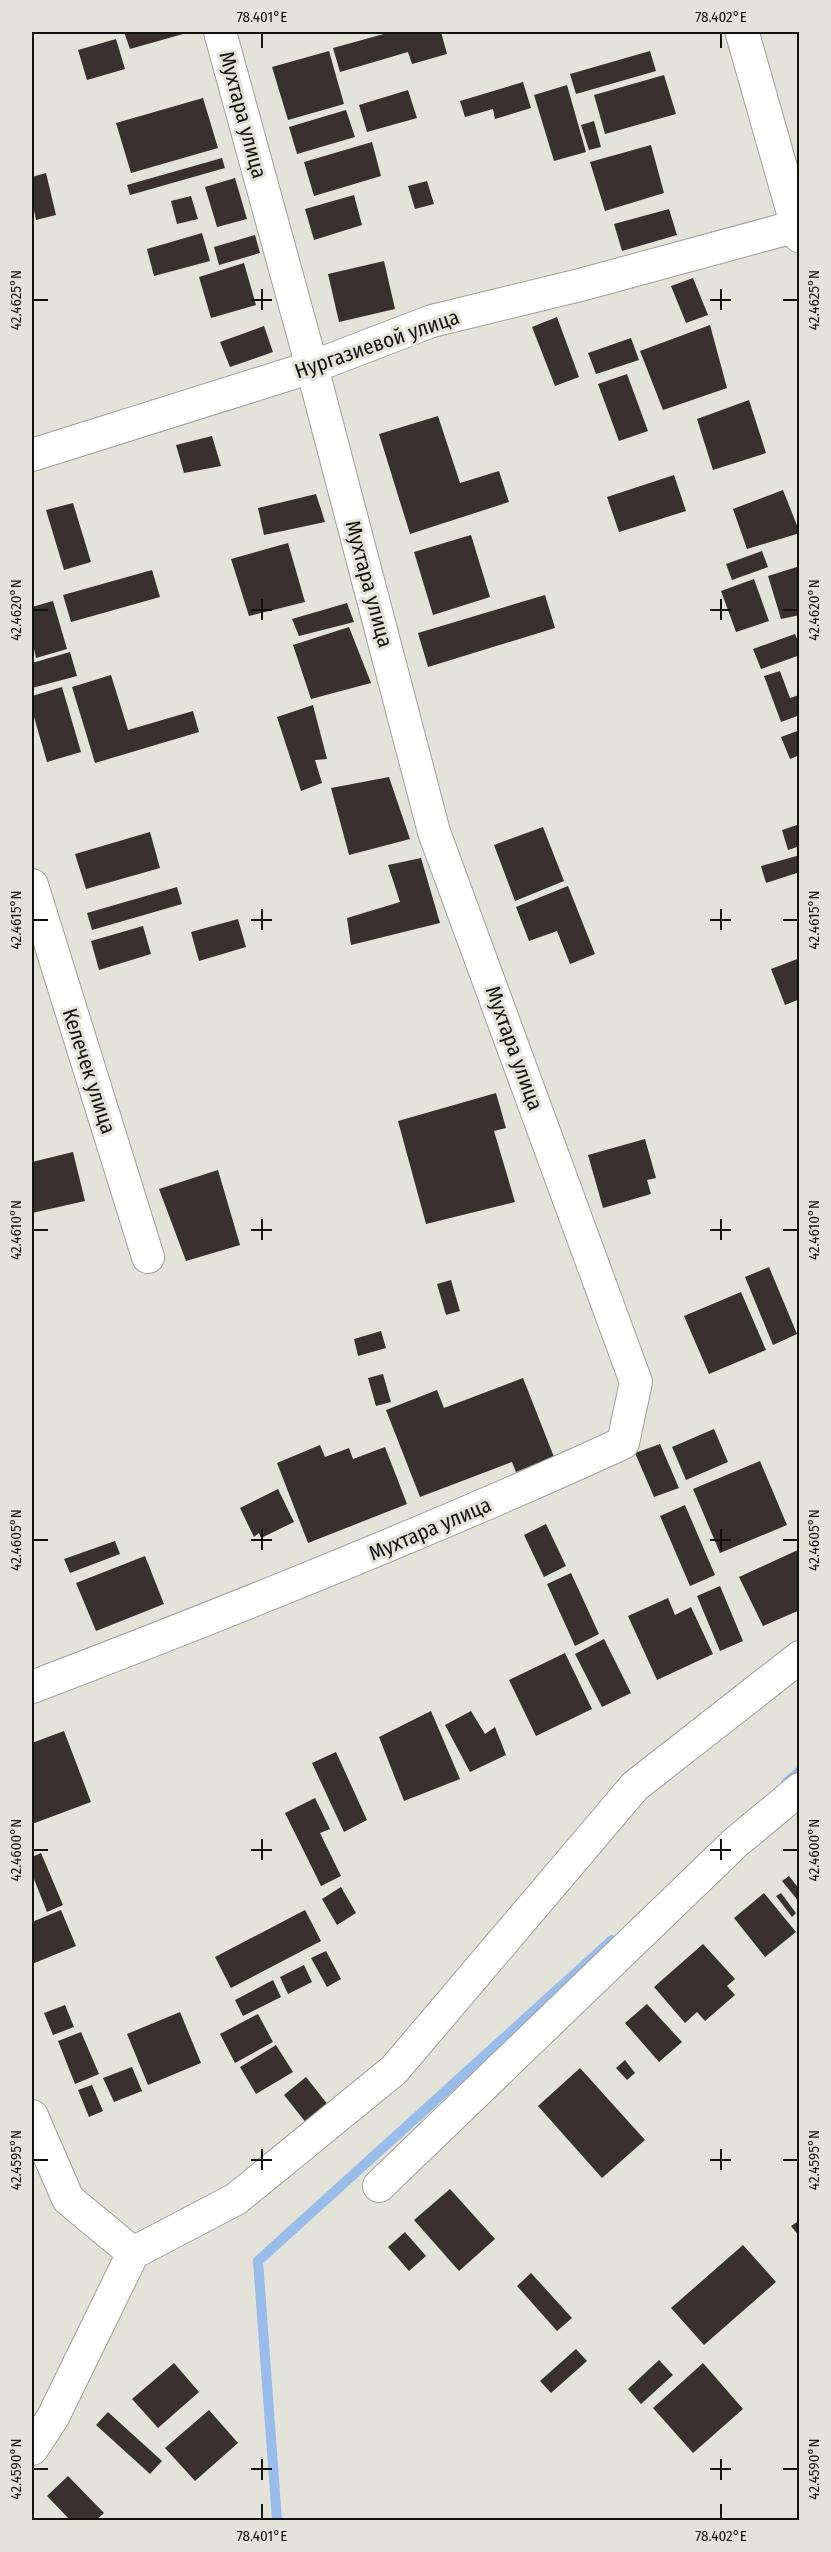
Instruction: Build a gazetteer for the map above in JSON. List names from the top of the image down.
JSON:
{
  "streets": {
    "street": ["Мухтара улица", "Нургазиевой улица", "Келечек улица"]
  },
  "crossings": [
    ["Мухтара улица", "Нургазиевой улица"]
  ],
  "coordinates": [
    "78.401°E",
    "78.402°E",
    "42.4625°N",
    "42.4620°N",
    "42.4615°N",
    "42.4610°N",
    "42.4605°N",
    "42.4600°N",
    "42.4595°N",
    "42.4590°N"
  ]
}
